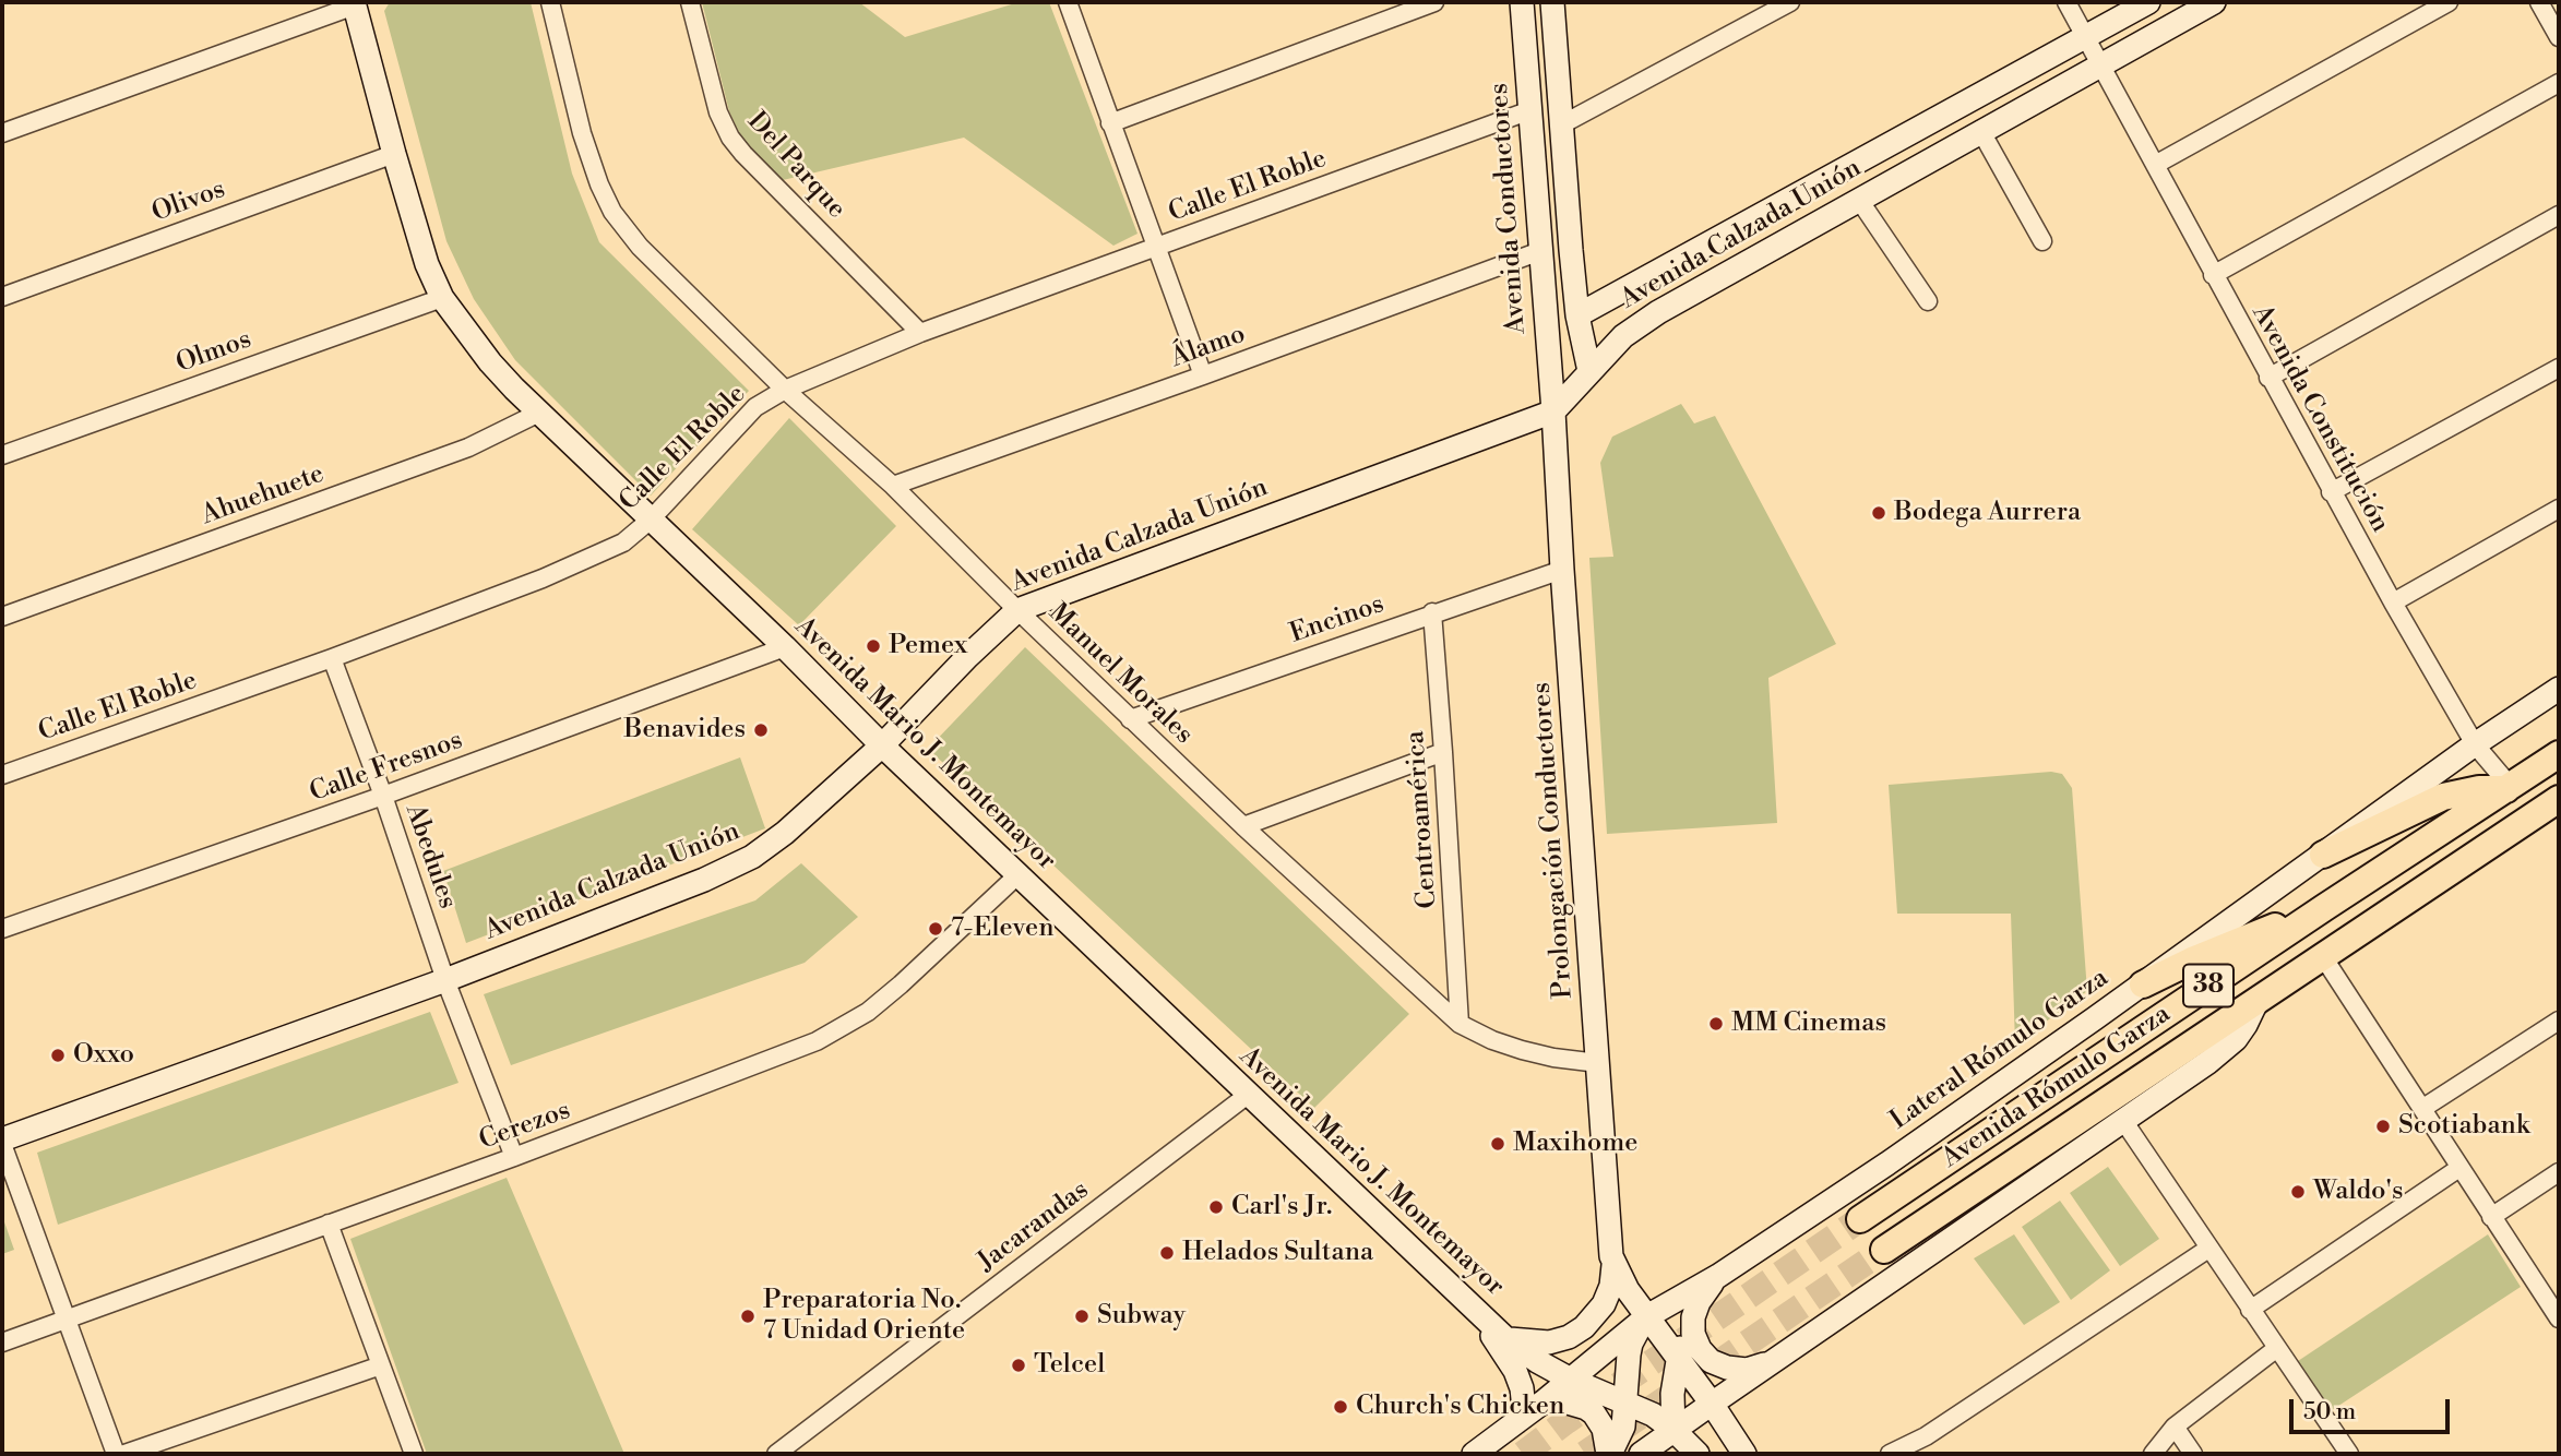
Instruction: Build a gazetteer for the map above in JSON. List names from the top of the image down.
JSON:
{
  "streets": {
    "main road": ["38", "Avenida Rómulo Garza"],
    "street": [
      "Del Parque",
      "Calle El Roble",
      "Olivos",
      "Avenida Conductores",
      "Avenida Calzada Unión",
      "Álamo",
      "Olmos",
      "Avenida Constitución",
      "Ahuehuete",
      "Encinos",
      "Manuel Morales",
      "Avenida Mario J. Montemayor",
      "Calle Fresnos",
      "Centroamérica",
      "Prolongación Conductores",
      "Abedules",
      "Lateral Rómulo Garza",
      "Cerezos",
      "Jacarandas"
    ]
  },
  "crossings": [
    ["Del Parque", "Calle El Roble"],
    ["Calle El Roble", "Avenida Conductores"],
    ["Calle El Roble", "Manuel Morales"],
    ["Calle El Roble", "Avenida Mario J. Montemayor"],
    ["Calle El Roble", "Abedules"],
    ["Olivos", "Avenida Mario J. Montemayor"],
    ["Avenida Conductores", "Avenida Calzada Unión"],
    ["Avenida Conductores", "Álamo"],
    ["Avenida Conductores", "Prolongación Conductores"],
    ["Avenida Calzada Unión", "Avenida Constitución"],
    ["Avenida Calzada Unión", "Manuel Morales"],
    ["Avenida Calzada Unión", "Avenida Mario J. Montemayor"],
    ["Avenida Calzada Unión", "Prolongación Conductores"],
    ["Avenida Calzada Unión", "Abedules"],
    ["Álamo", "Manuel Morales"],
    ["Olmos", "Avenida Mario J. Montemayor"],
    ["Avenida Constitución", "Lateral Rómulo Garza"],
    ["Avenida Constitución", "Avenida Rómulo Garza"],
    ["Ahuehuete", "Avenida Mario J. Montemayor"],
    ["Encinos", "Manuel Morales"],
    ["Encinos", "Centroamérica"],
    ["Encinos", "Prolongación Conductores"],
    ["Manuel Morales", "Centroamérica"],
    ["Manuel Morales", "Prolongación Conductores"],
    ["Avenida Mario J. Montemayor", "Calle Fresnos"],
    ["Avenida Mario J. Montemayor", "Cerezos"],
    ["Avenida Mario J. Montemayor", "Jacarandas"],
    ["Calle Fresnos", "Abedules"],
    ["Abedules", "Cerezos"]
  ],
  "places": [
    "Bodega Aurrera",
    "Pemex",
    "Benavides",
    "7-Eleven",
    "MM Cinemas",
    "Oxxo",
    "Scotiabank",
    "Maxihome",
    "Waldo's",
    "Carl's Jr.",
    "Helados Sultana",
    "Preparatoria No. 7 Unidad Oriente",
    "Subway",
    "Telcel",
    "Church's Chicken"
  ],
  "scale_bar": "50 m"
}
